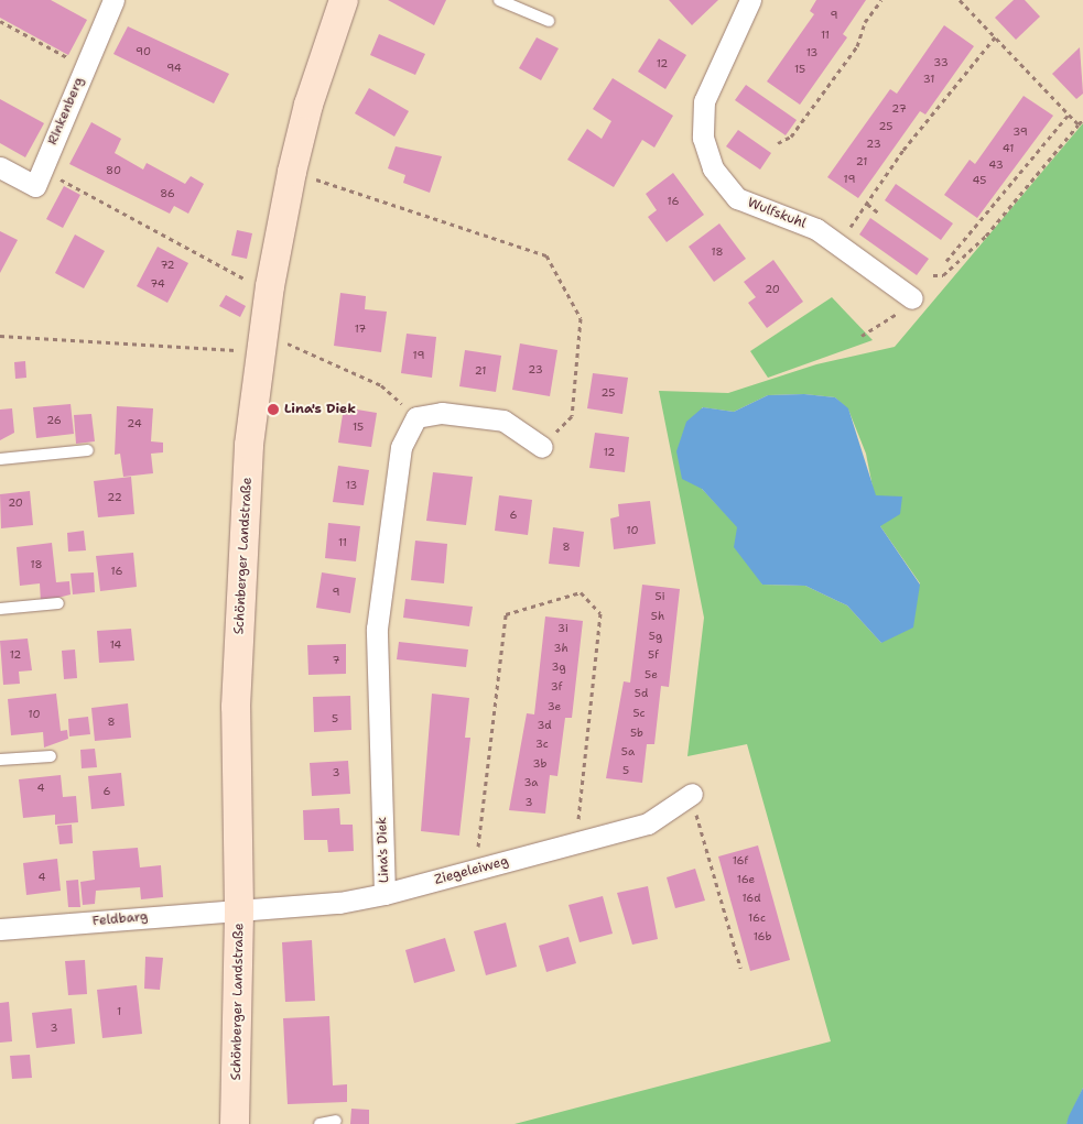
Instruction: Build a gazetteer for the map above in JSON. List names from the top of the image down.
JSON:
{
  "streets": {
    "main road": ["Schönberger Landstraße"],
    "street": [
      "Rinkenberg",
      "Wulfskuhl",
      "Lina's Diek",
      "Ziegeleiweg",
      "Feldbarg"
    ]
  },
  "crossings": [
    ["Schönberger Landstraße", "Ziegeleiweg"],
    ["Schönberger Landstraße", "Feldbarg"],
    ["Lina's Diek", "Ziegeleiweg"],
    ["Ziegeleiweg", "Feldbarg"]
  ],
  "places": ["Lina's Diek"],
  "house_numbers": [
    "9",
    "11",
    "90",
    "13",
    "33",
    "12",
    "94",
    "15",
    "31",
    "27",
    "25",
    "39",
    "23",
    "41",
    "21",
    "43",
    "80",
    "19",
    "45",
    "86",
    "16",
    "18",
    "72",
    "74",
    "20",
    "17",
    "19",
    "23",
    "21",
    "25",
    "26",
    "24",
    "15",
    "12",
    "13",
    "22",
    "20",
    "6",
    "10",
    "11",
    "8",
    "18",
    "16",
    "9",
    "5i",
    "5h",
    "3i",
    "5g",
    "14",
    "3h",
    "12",
    "5f",
    "7",
    "3g",
    "5e",
    "3f",
    "5d",
    "3e",
    "5c",
    "10",
    "5",
    "8",
    "3d",
    "5b",
    "3c",
    "5a",
    "3b",
    "5",
    "3",
    "3a",
    "4",
    "6",
    "3",
    "16f",
    "4",
    "16e",
    "16d",
    "16c",
    "16b",
    "1",
    "3"
  ]
}
